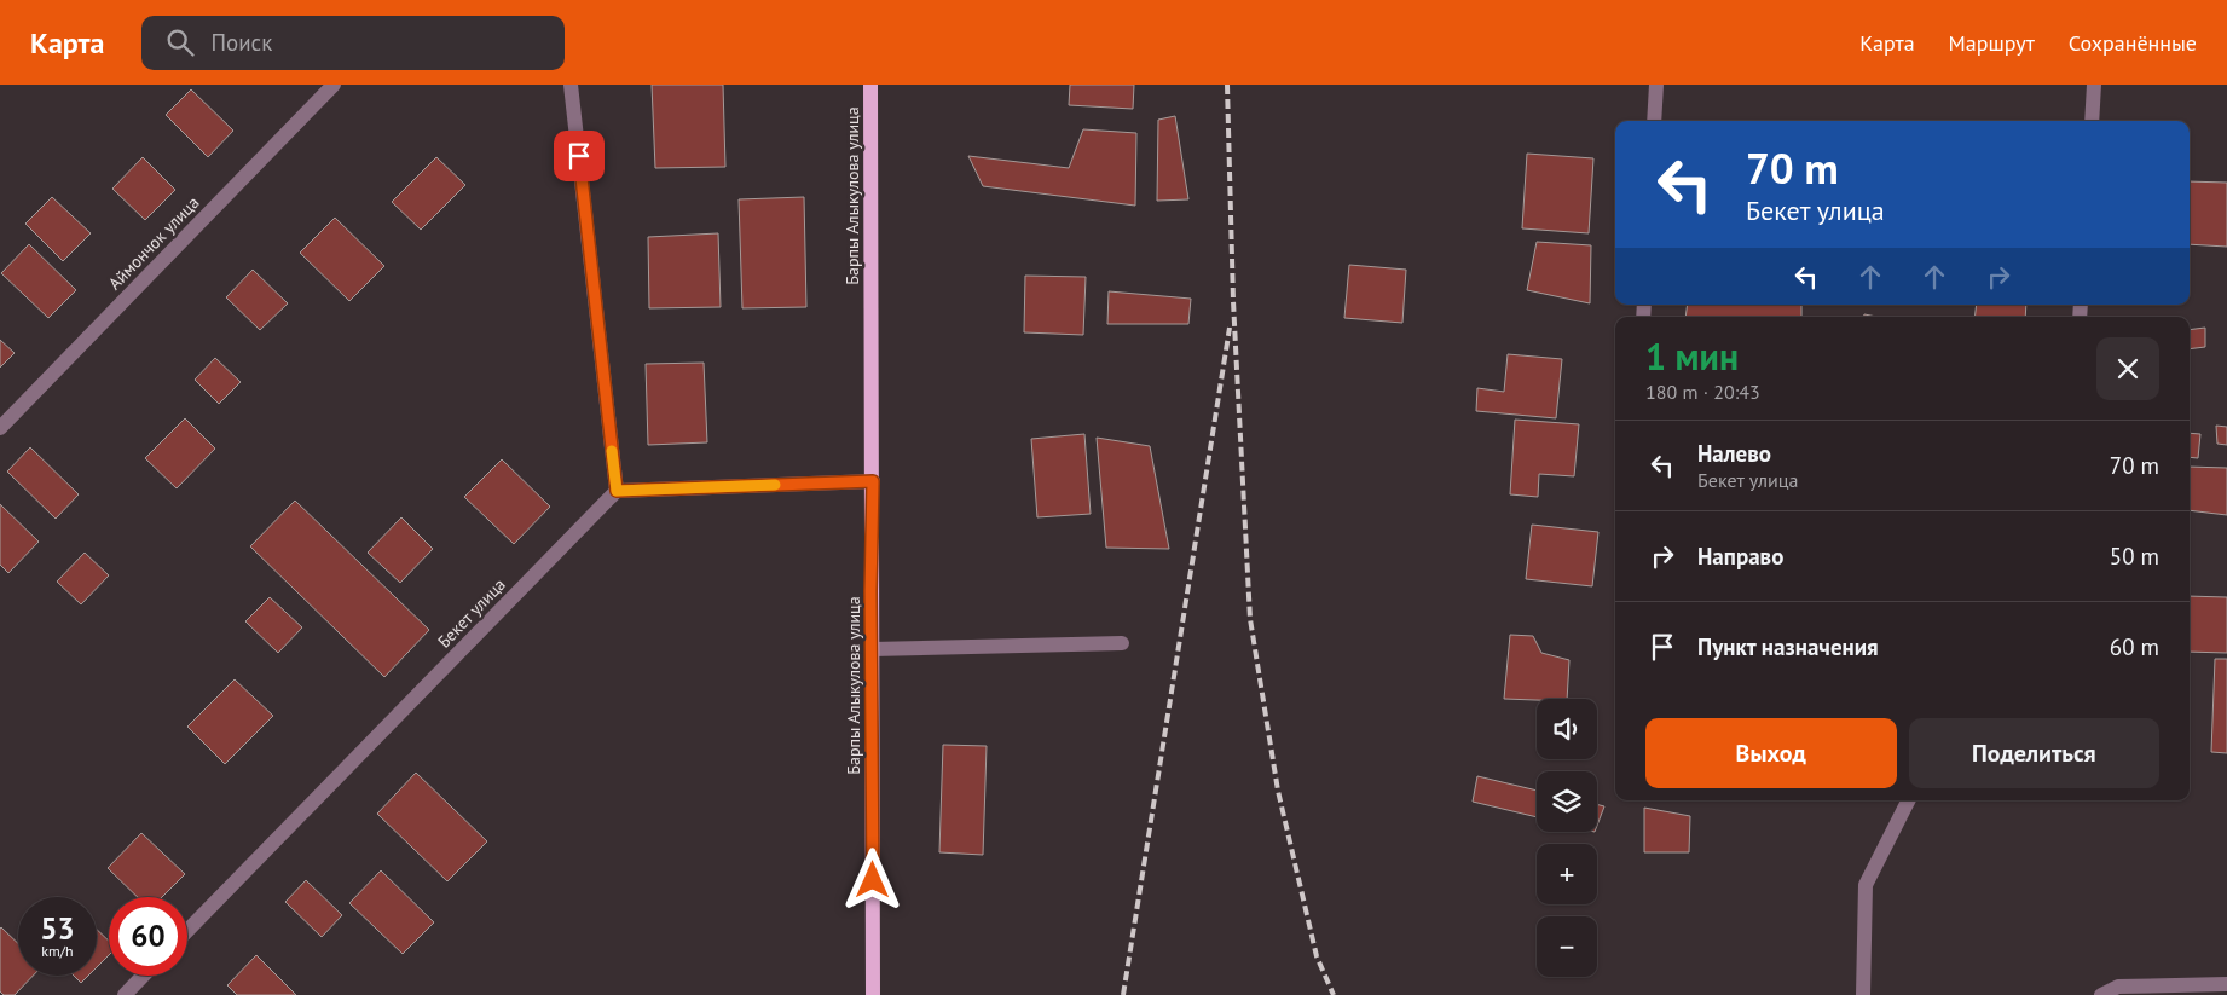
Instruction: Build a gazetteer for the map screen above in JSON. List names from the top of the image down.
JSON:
{
  "streets": {
    "main road": ["Барпы Алыкулова улица"],
    "street": ["Аймончок улица", "Бекет улица"]
  },
  "page": {
    "header": "Карта",
    "search": "Поиск",
    "nav": ["Карта", "Маршрут", "Сохранённые"],
    "turn": ["70 m", "Бекет улица"],
    "heading": ["1 мин", "180 m · 20:43"],
    "list": [
      {
        "name": "Налево",
        "note": "Бекет улица",
        "value": "70 m"
      },
      {
        "name": "Направо",
        "value": "50 m"
      },
      {
        "name": "Пункт назначения",
        "value": "60 m"
      }
    ],
    "map_buttons": ["+", "−"],
    "buttons": ["Выход", "Поделиться"],
    "speed": "53 km/h",
    "limit": "60"
  }
}
